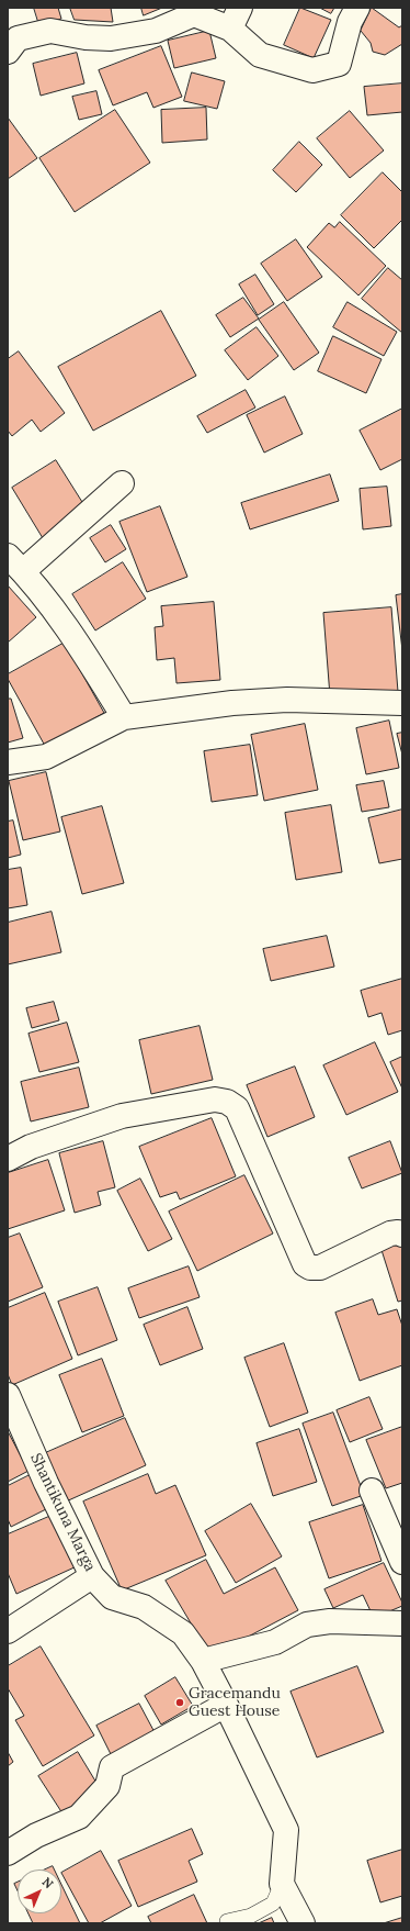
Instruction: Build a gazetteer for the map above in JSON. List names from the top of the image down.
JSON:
{
  "streets": {
    "street": ["Shantikuna Marga"]
  },
  "places": ["Gracemandu Guest House"],
  "north": "top right"
}
